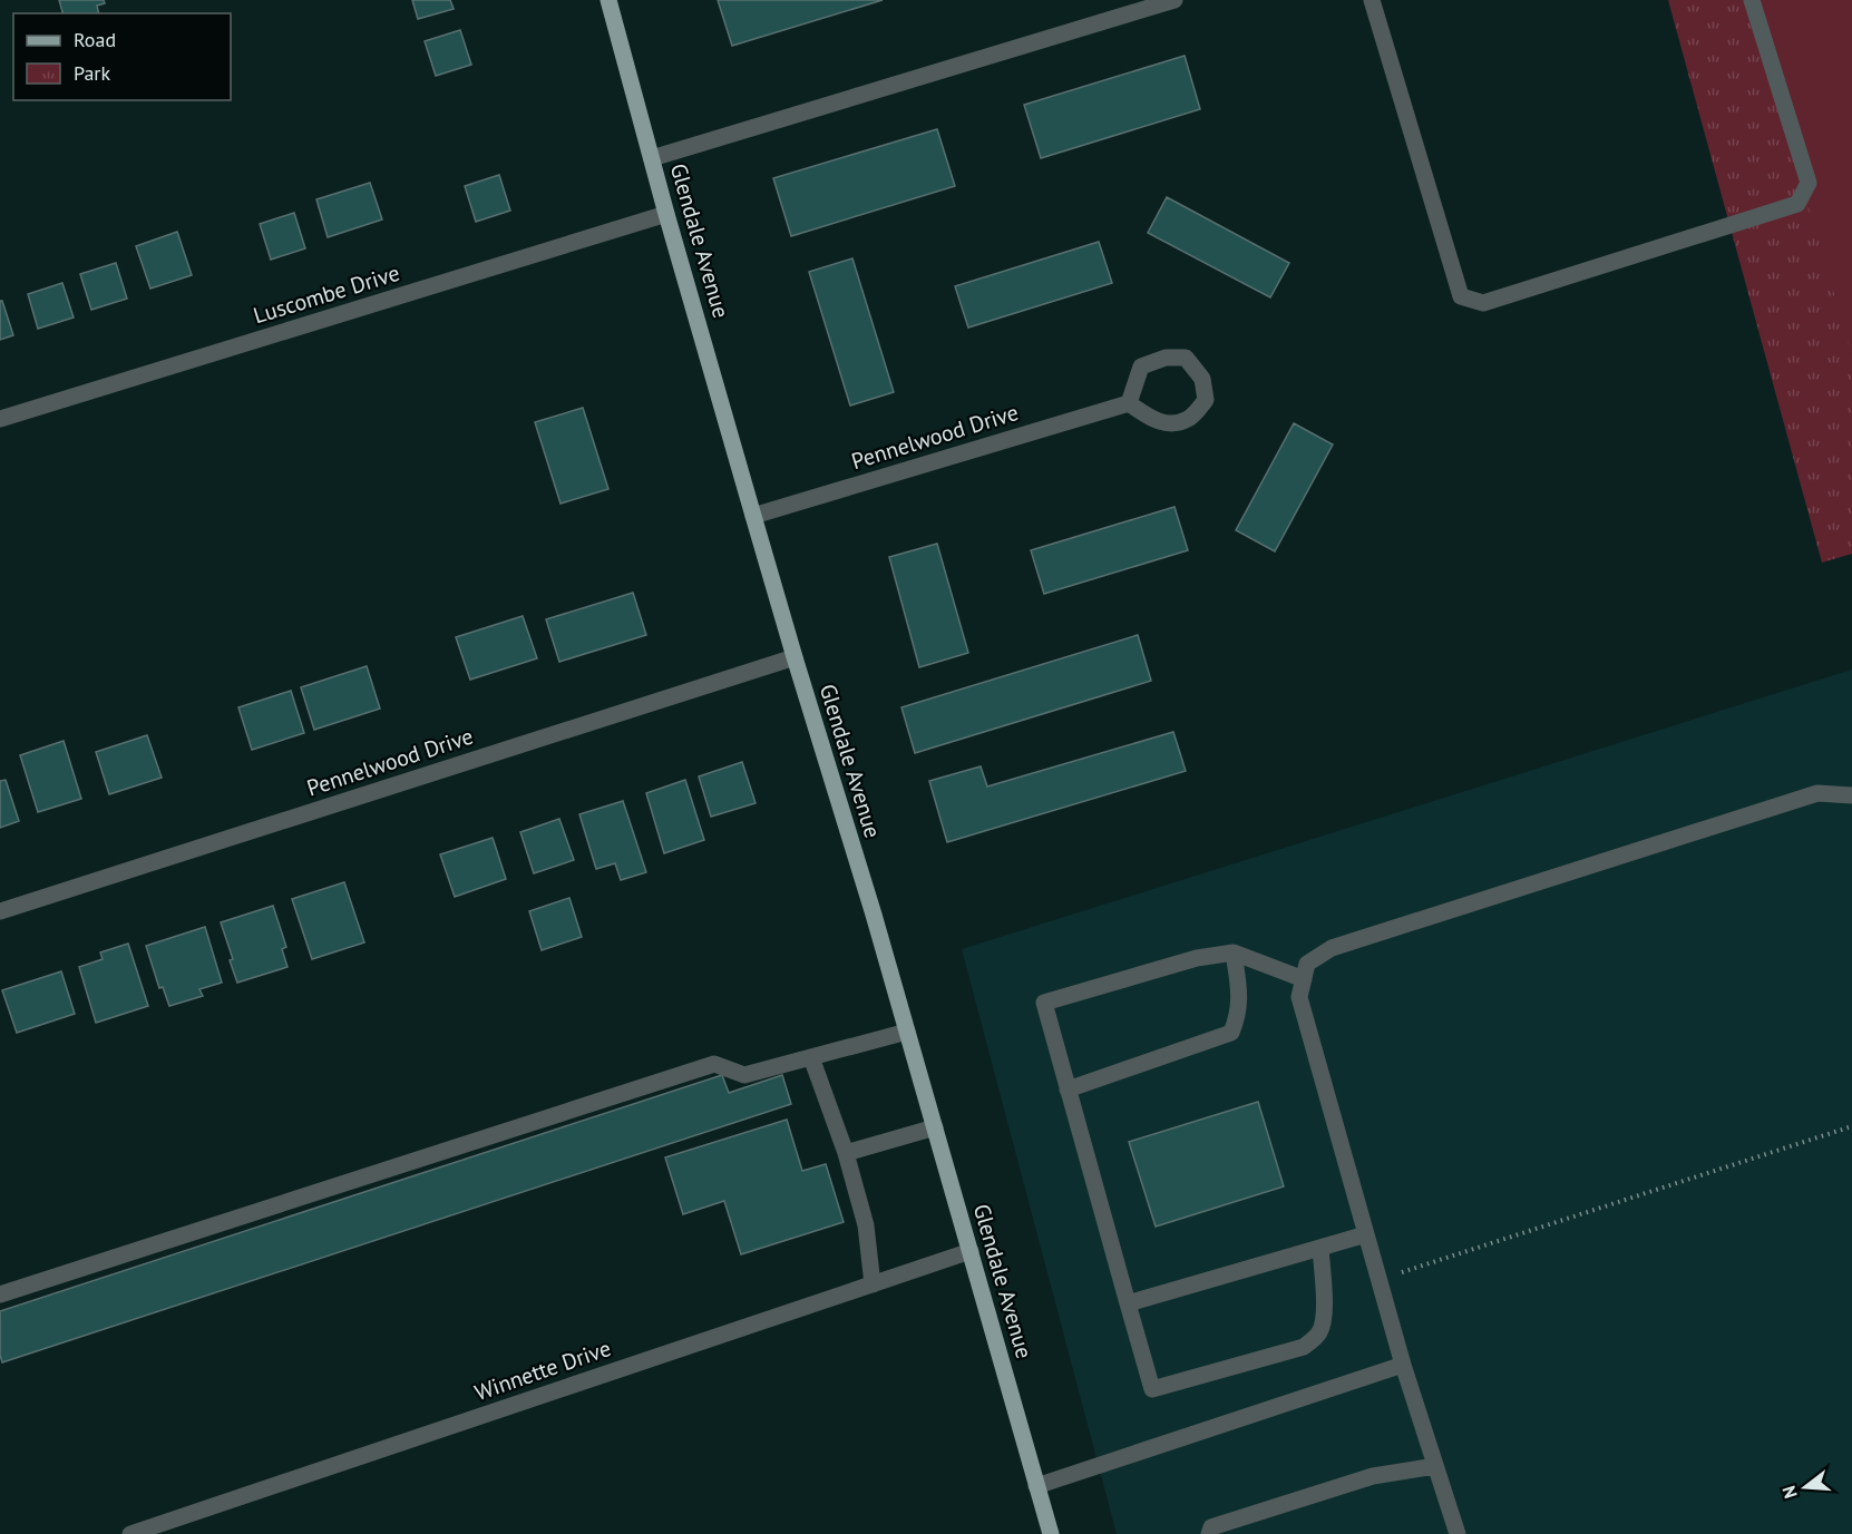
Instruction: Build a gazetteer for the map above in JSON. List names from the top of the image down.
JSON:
{
  "streets": {
    "main road": ["Glendale Avenue"],
    "street": ["Luscombe Drive", "Pennelwood Drive", "Winnette Drive"]
  },
  "crossings": [
    ["Glendale Avenue", "Luscombe Drive"],
    ["Glendale Avenue", "Pennelwood Drive"],
    ["Glendale Avenue", "Winnette Drive"]
  ],
  "legend": ["Road", "Park"],
  "north": "left"
}
